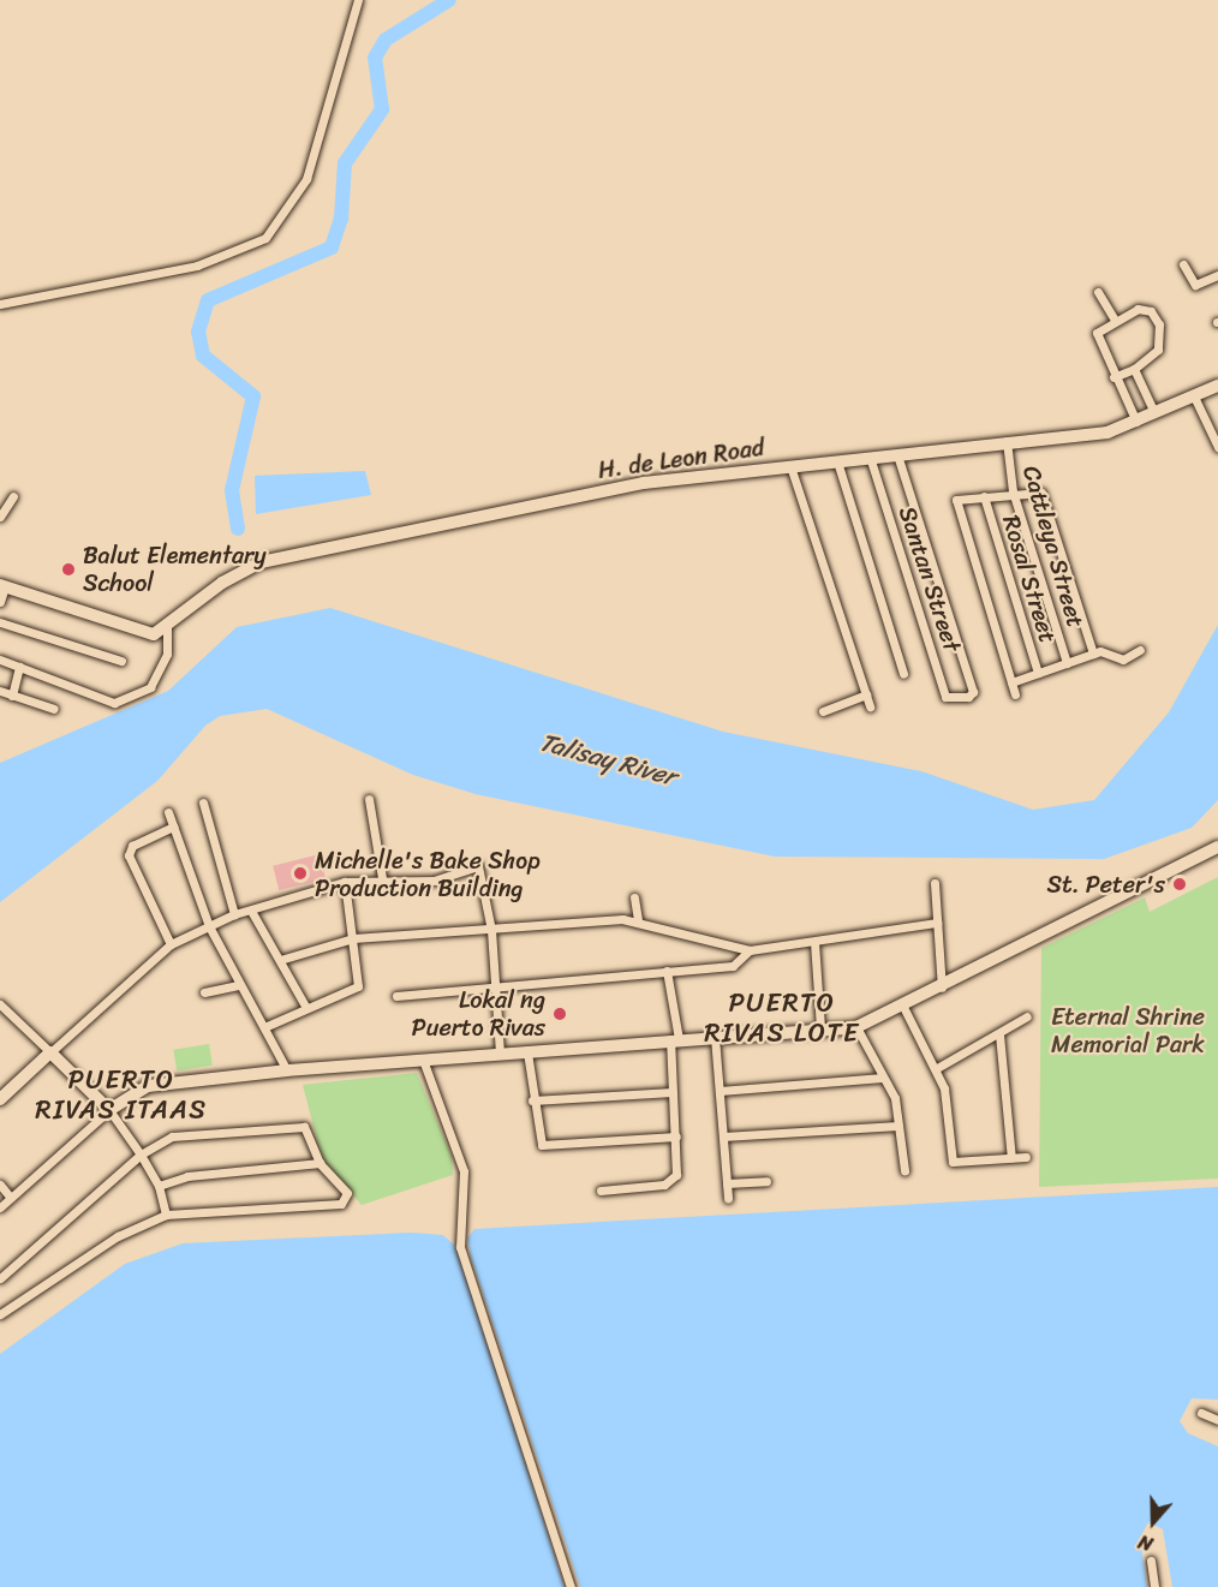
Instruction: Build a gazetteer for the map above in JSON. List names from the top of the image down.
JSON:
{
  "streets": {
    "street": [
      "H. de Leon Road",
      "Cattleya Street",
      "Santan Street",
      "Rosal Street"
    ]
  },
  "crossings": [
    ["H. de Leon Road", "Cattleya Street"],
    ["H. de Leon Road", "Santan Street"]
  ],
  "districts": ["PUERTO RIVAS LOTE", "PUERTO RIVAS ITAAS"],
  "water": ["Talisay River"],
  "parks": ["Eternal Shrine Memorial Park"],
  "places": [
    "Balut Elementary School",
    "Michelle's Bake Shop Production Building",
    "St. Peter's",
    "Lokal ng Puerto Rivas"
  ],
  "north": "bottom"
}
